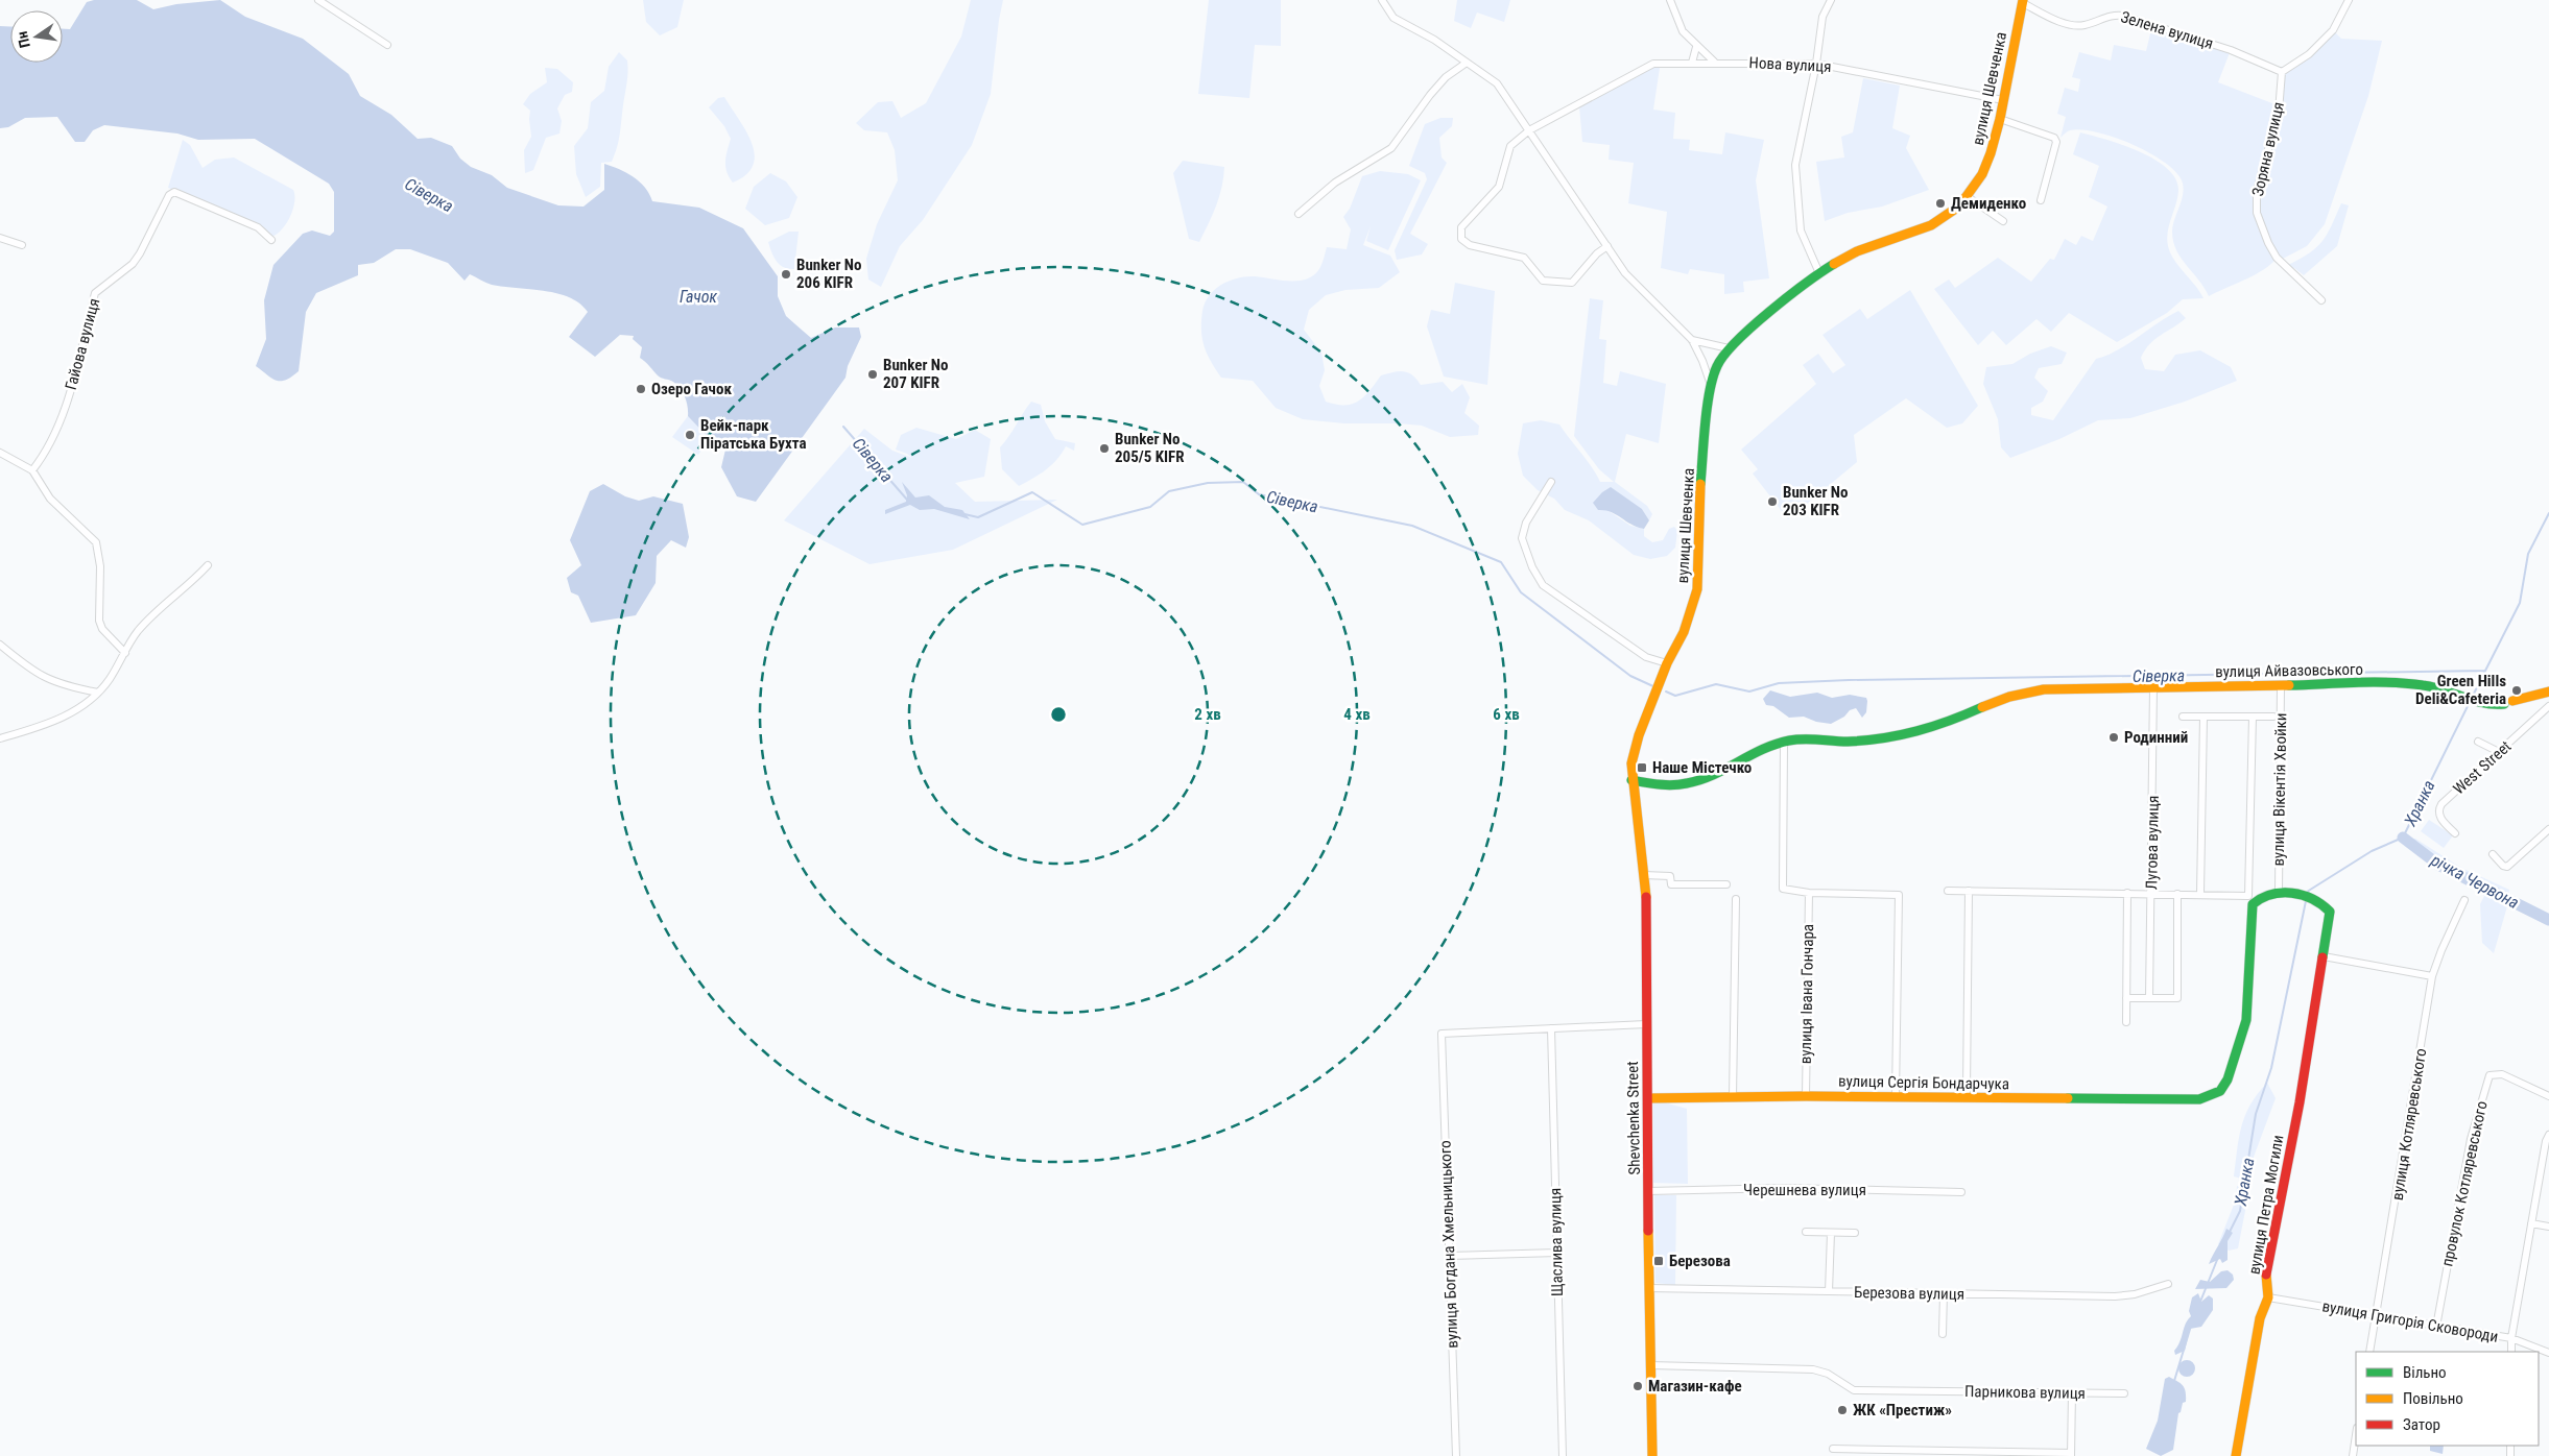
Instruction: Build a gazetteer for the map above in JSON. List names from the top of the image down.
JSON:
{
  "streets": {
    "street": [
      "Зелена вулиця",
      "Нова вулиця",
      "вулиця Шевченка",
      "Зоряна вулиця",
      "Гайова вулиця",
      "вулиця Айвазовського",
      "West Street",
      "вулиця Вікентія Хвойки",
      "Лугова вулиця",
      "вулиця Івана Гончара",
      "вулиця Сергія Бондарчука",
      "Shevchenka Street",
      "вулиця Котляревського",
      "провулок Котляревського",
      "Черешнева вулиця",
      "вулиця Петра Могили",
      "Щаслива вулиця",
      "вулиця Богдана Хмельницького",
      "Березова вулиця",
      "вулиця Григорія Сковороди",
      "Парникова вулиця"
    ]
  },
  "crossings": [
    ["Зелена вулиця", "вулиця Шевченка"],
    ["Зелена вулиця", "Зоряна вулиця"],
    ["Нова вулиця", "вулиця Шевченка"],
    ["вулиця Шевченка", "вулиця Айвазовського"],
    ["вулиця Шевченка", "Shevchenka Street"],
    ["вулиця Айвазовського", "вулиця Вікентія Хвойки"],
    ["вулиця Айвазовського", "Лугова вулиця"],
    ["вулиця Айвазовського", "Shevchenka Street"],
    ["вулиця Вікентія Хвойки", "вулиця Сергія Бондарчука"],
    ["вулиця Вікентія Хвойки", "вулиця Петра Могили"],
    ["вулиця Івана Гончара", "вулиця Сергія Бондарчука"],
    ["вулиця Сергія Бондарчука", "Shevchenka Street"],
    ["вулиця Сергія Бондарчука", "вулиця Петра Могили"],
    ["Shevchenka Street", "Черешнева вулиця"],
    ["Shevchenka Street", "Березова вулиця"],
    ["Shevchenka Street", "Парникова вулиця"],
    ["вулиця Котляревського", "вулиця Григорія Сковороди"],
    ["провулок Котляревського", "вулиця Григорія Сковороди"],
    ["вулиця Петра Могили", "вулиця Григорія Сковороди"],
    ["Щаслива вулиця", "вулиця Богдана Хмельницького"]
  ],
  "water": [
    "Сіверка",
    "Гачок",
    "Хранка",
    "річка Червона"
  ],
  "places": {
    "other": [
      "Демиденко",
      "Bunker No 206 KIFR",
      "Bunker No 207 KIFR",
      "Озеро Гачок",
      "Вейк-парк Піратська Бухта",
      "Bunker No 205/5 KIFR",
      "Bunker No 203 KIFR",
      "Green Hills Deli&Cafeteria",
      "Родинний",
      "Магазин-кафе",
      "ЖК «Престиж»"
    ],
    "transit": ["Наше Містечко", "Березова"]
  },
  "legend": ["Вільно", "Повільно", "Затор"],
  "north": "left",
  "rings": ["2 хв", "4 хв", "6 хв"]
}
